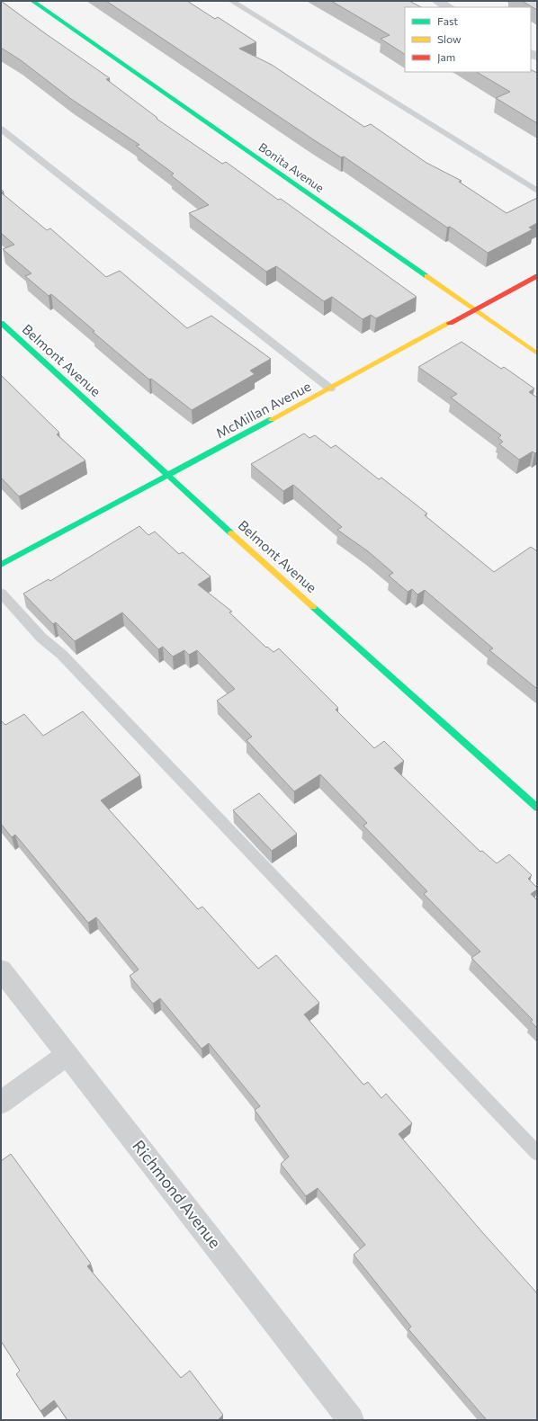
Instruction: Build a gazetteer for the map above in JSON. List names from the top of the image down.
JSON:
{
  "streets": {
    "street": [
      "Bonita Avenue",
      "Belmont Avenue",
      "McMillan Avenue",
      "Richmond Avenue"
    ]
  },
  "crossings": [
    ["Bonita Avenue", "McMillan Avenue"],
    ["Belmont Avenue", "McMillan Avenue"]
  ],
  "legend": ["Fast", "Slow", "Jam"]
}
